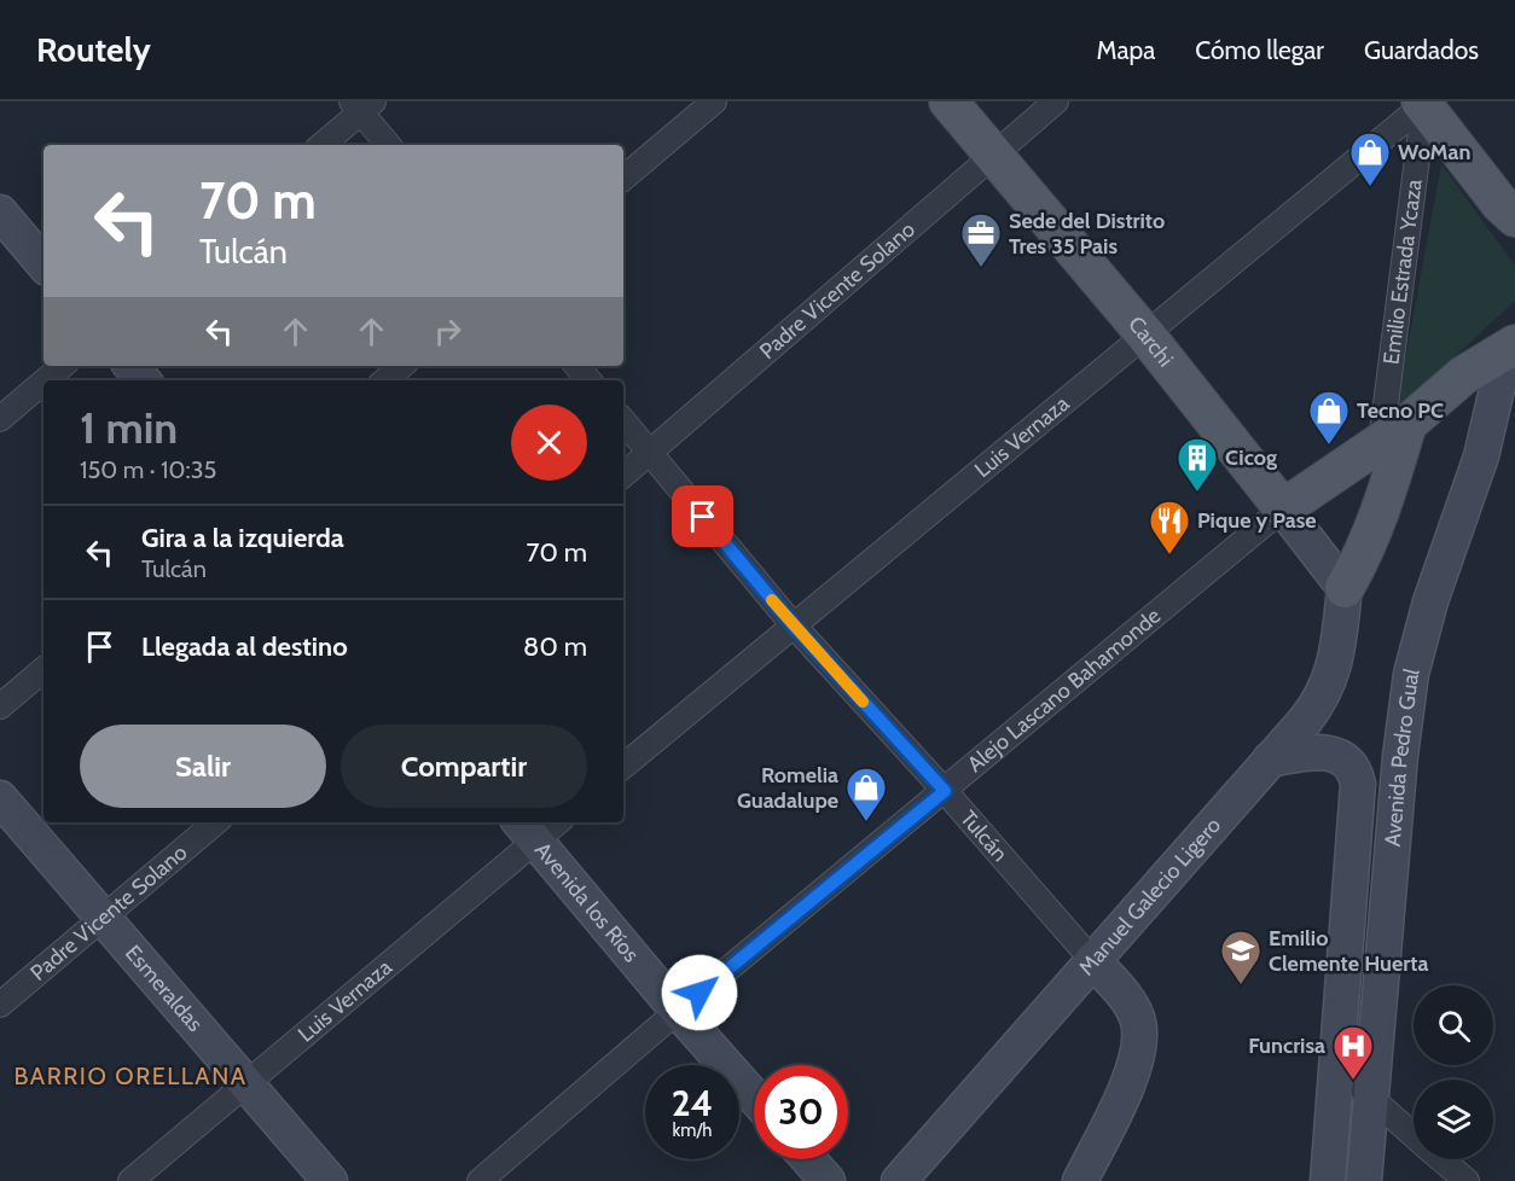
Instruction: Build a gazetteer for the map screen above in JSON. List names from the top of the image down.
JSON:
{
  "streets": {
    "main road": [
      "Carchi",
      "Avenida Pedro Gual",
      "Manuel Galecio Ligero",
      "Avenida los Ríos",
      "Esmeraldas"
    ],
    "street": [
      "Emilio Estrada Ycaza",
      "Padre Vicente Solano",
      "Luis Vernaza",
      "Alejo Lascano Bahamonde",
      "Tulcán"
    ]
  },
  "crossings": [
    ["Emilio Estrada Ycaza", "Luis Vernaza"],
    ["Padre Vicente Solano", "Carchi"],
    ["Padre Vicente Solano", "Tulcán"],
    ["Padre Vicente Solano", "Esmeraldas"],
    ["Carchi", "Luis Vernaza"],
    ["Carchi", "Alejo Lascano Bahamonde"],
    ["Carchi", "Manuel Galecio Ligero"],
    ["Luis Vernaza", "Tulcán"],
    ["Luis Vernaza", "Avenida los Ríos"],
    ["Luis Vernaza", "Esmeraldas"],
    ["Alejo Lascano Bahamonde", "Tulcán"],
    ["Alejo Lascano Bahamonde", "Avenida los Ríos"],
    ["Avenida Pedro Gual", "Manuel Galecio Ligero"],
    ["Tulcán", "Manuel Galecio Ligero"]
  ],
  "districts": ["BARRIO ORELLANA"],
  "places": {
    "shop": ["WoMan", "Tecno PC", "Romelia Guadalupe"],
    "office": ["Sede del Distrito Tres 35 Pais"],
    "building": ["Cicog"],
    "restaurant": ["Pique y Pase"],
    "school or university": ["Emilio Clemente Huerta"],
    "hospital": ["Funcrisa"]
  },
  "page": {
    "header": "Routely",
    "nav": ["Mapa", "Cómo llegar", "Guardados"],
    "turn": ["70 m", "Tulcán"],
    "heading": ["1 min", "150 m · 10:35"],
    "list": [
      {
        "name": "Gira a la izquierda",
        "note": "Tulcán",
        "value": "70 m"
      },
      {
        "name": "Llegada al destino",
        "value": "80 m"
      }
    ],
    "buttons": ["Salir", "Compartir"],
    "speed": "24 km/h",
    "limit": "30"
  }
}
